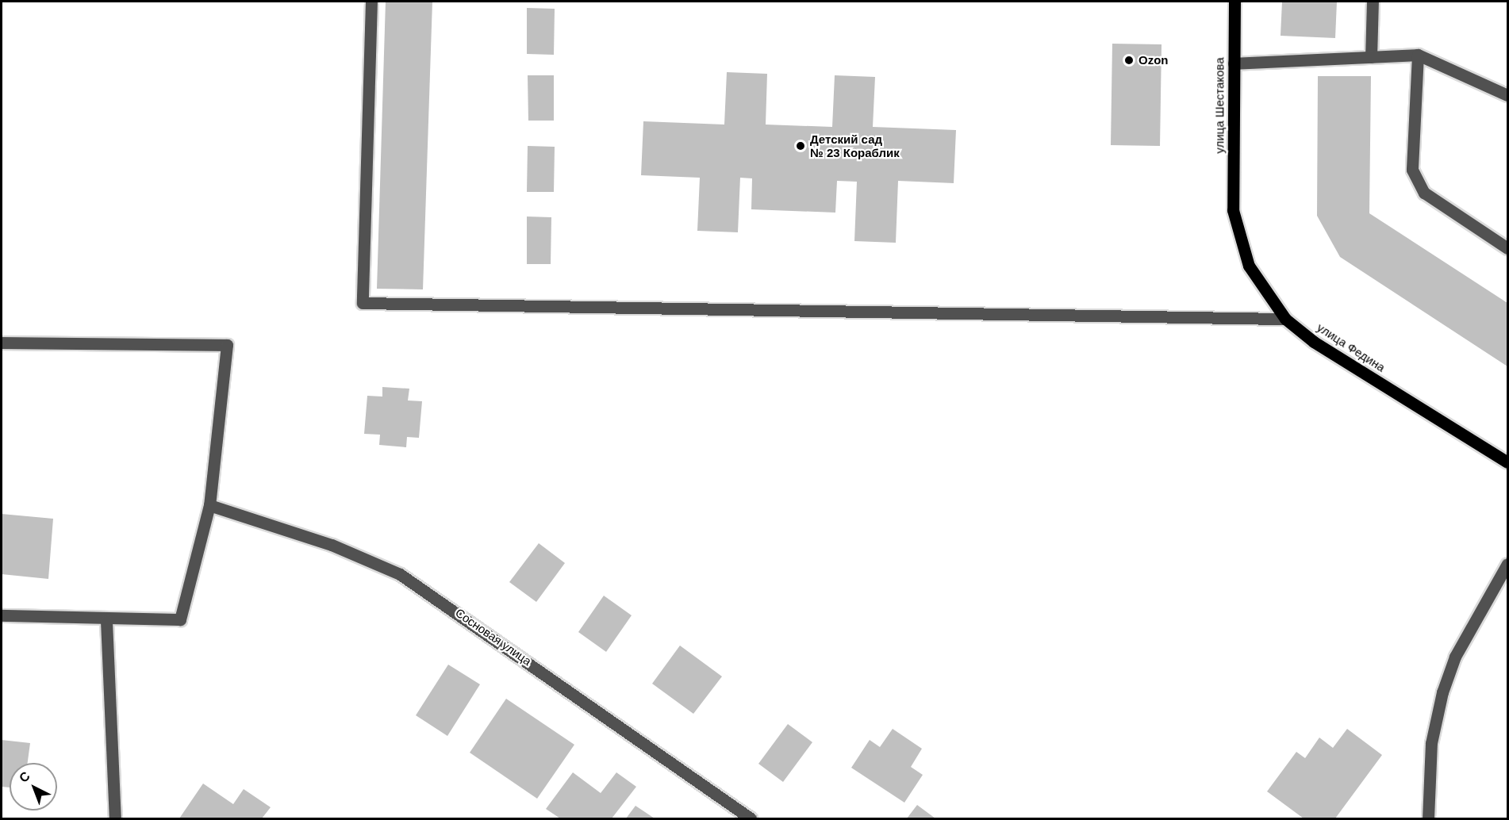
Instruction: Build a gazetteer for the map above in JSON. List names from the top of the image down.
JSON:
{
  "streets": {
    "main road": ["улица Шестакова", "улица Федина"],
    "street": ["Сосновая улица"]
  },
  "crossings": [
    ["улица Шестакова", "улица Федина"]
  ],
  "places": ["Ozon", "Детский сад № 23 Кораблик"],
  "north": "top left"
}
